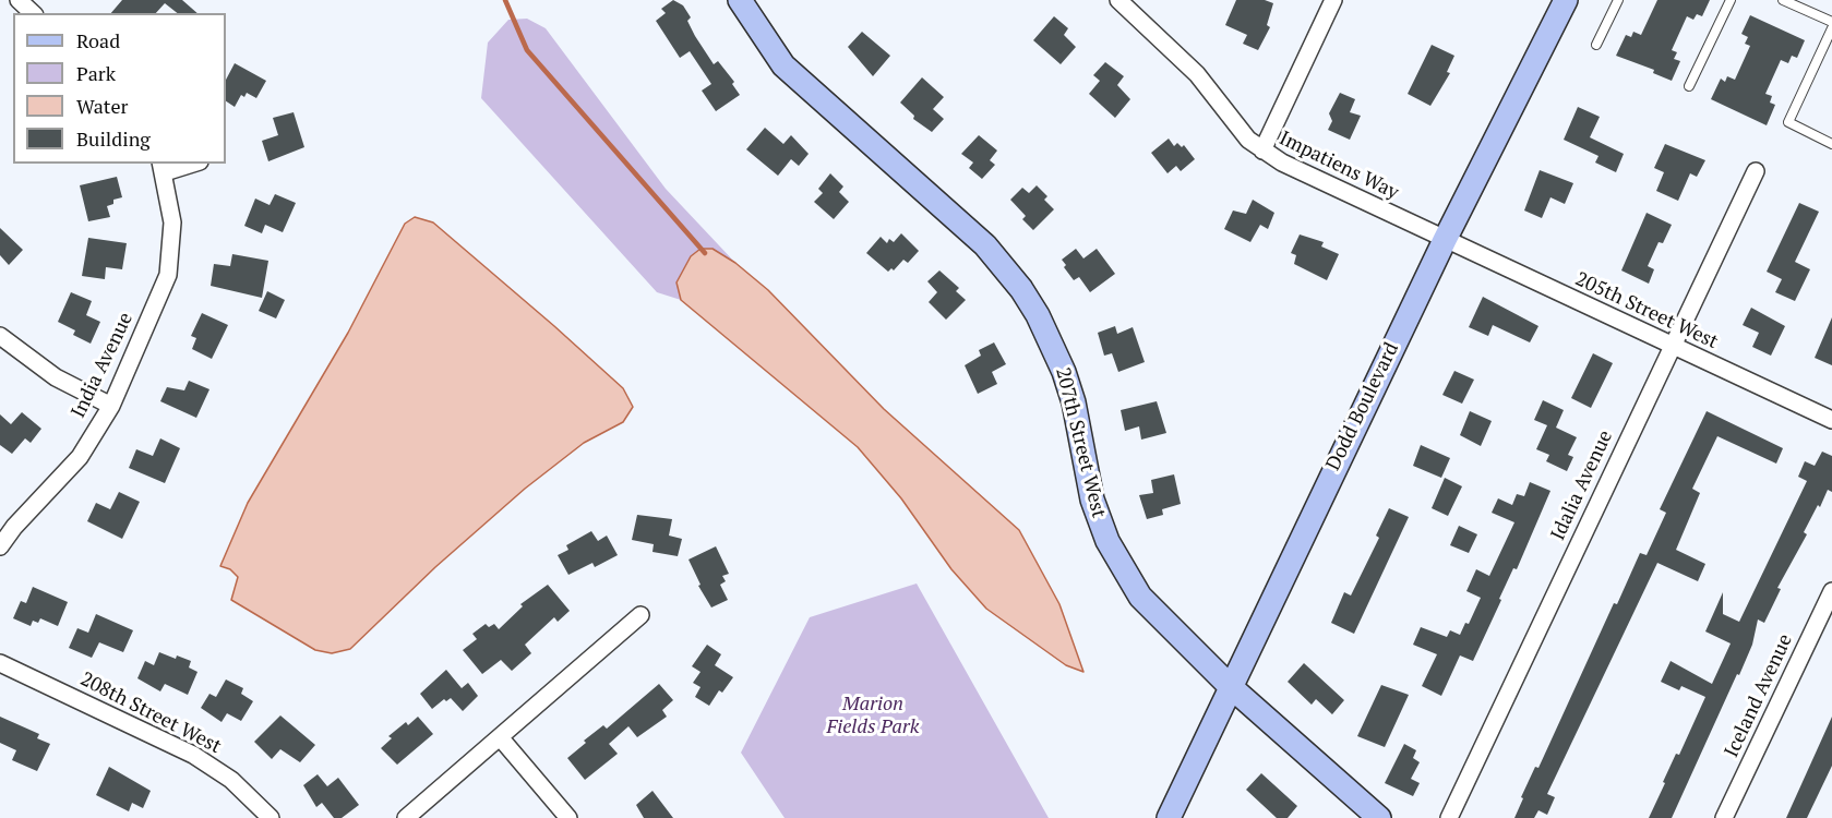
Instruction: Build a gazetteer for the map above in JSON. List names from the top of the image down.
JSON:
{
  "streets": {
    "street": [
      "Impatiens Way",
      "205th Street West",
      "India Avenue",
      "Dodd Boulevard",
      "207th Street West",
      "Idalia Avenue",
      "Iceland Avenue",
      "208th Street West"
    ]
  },
  "crossings": [
    ["Impatiens Way", "205th Street West"],
    ["Impatiens Way", "Dodd Boulevard"],
    ["205th Street West", "Dodd Boulevard"],
    ["205th Street West", "Idalia Avenue"],
    ["Dodd Boulevard", "207th Street West"]
  ],
  "parks": ["Marion Fields Park"],
  "legend": [
    "Road",
    "Park",
    "Water",
    "Building"
  ]
}
